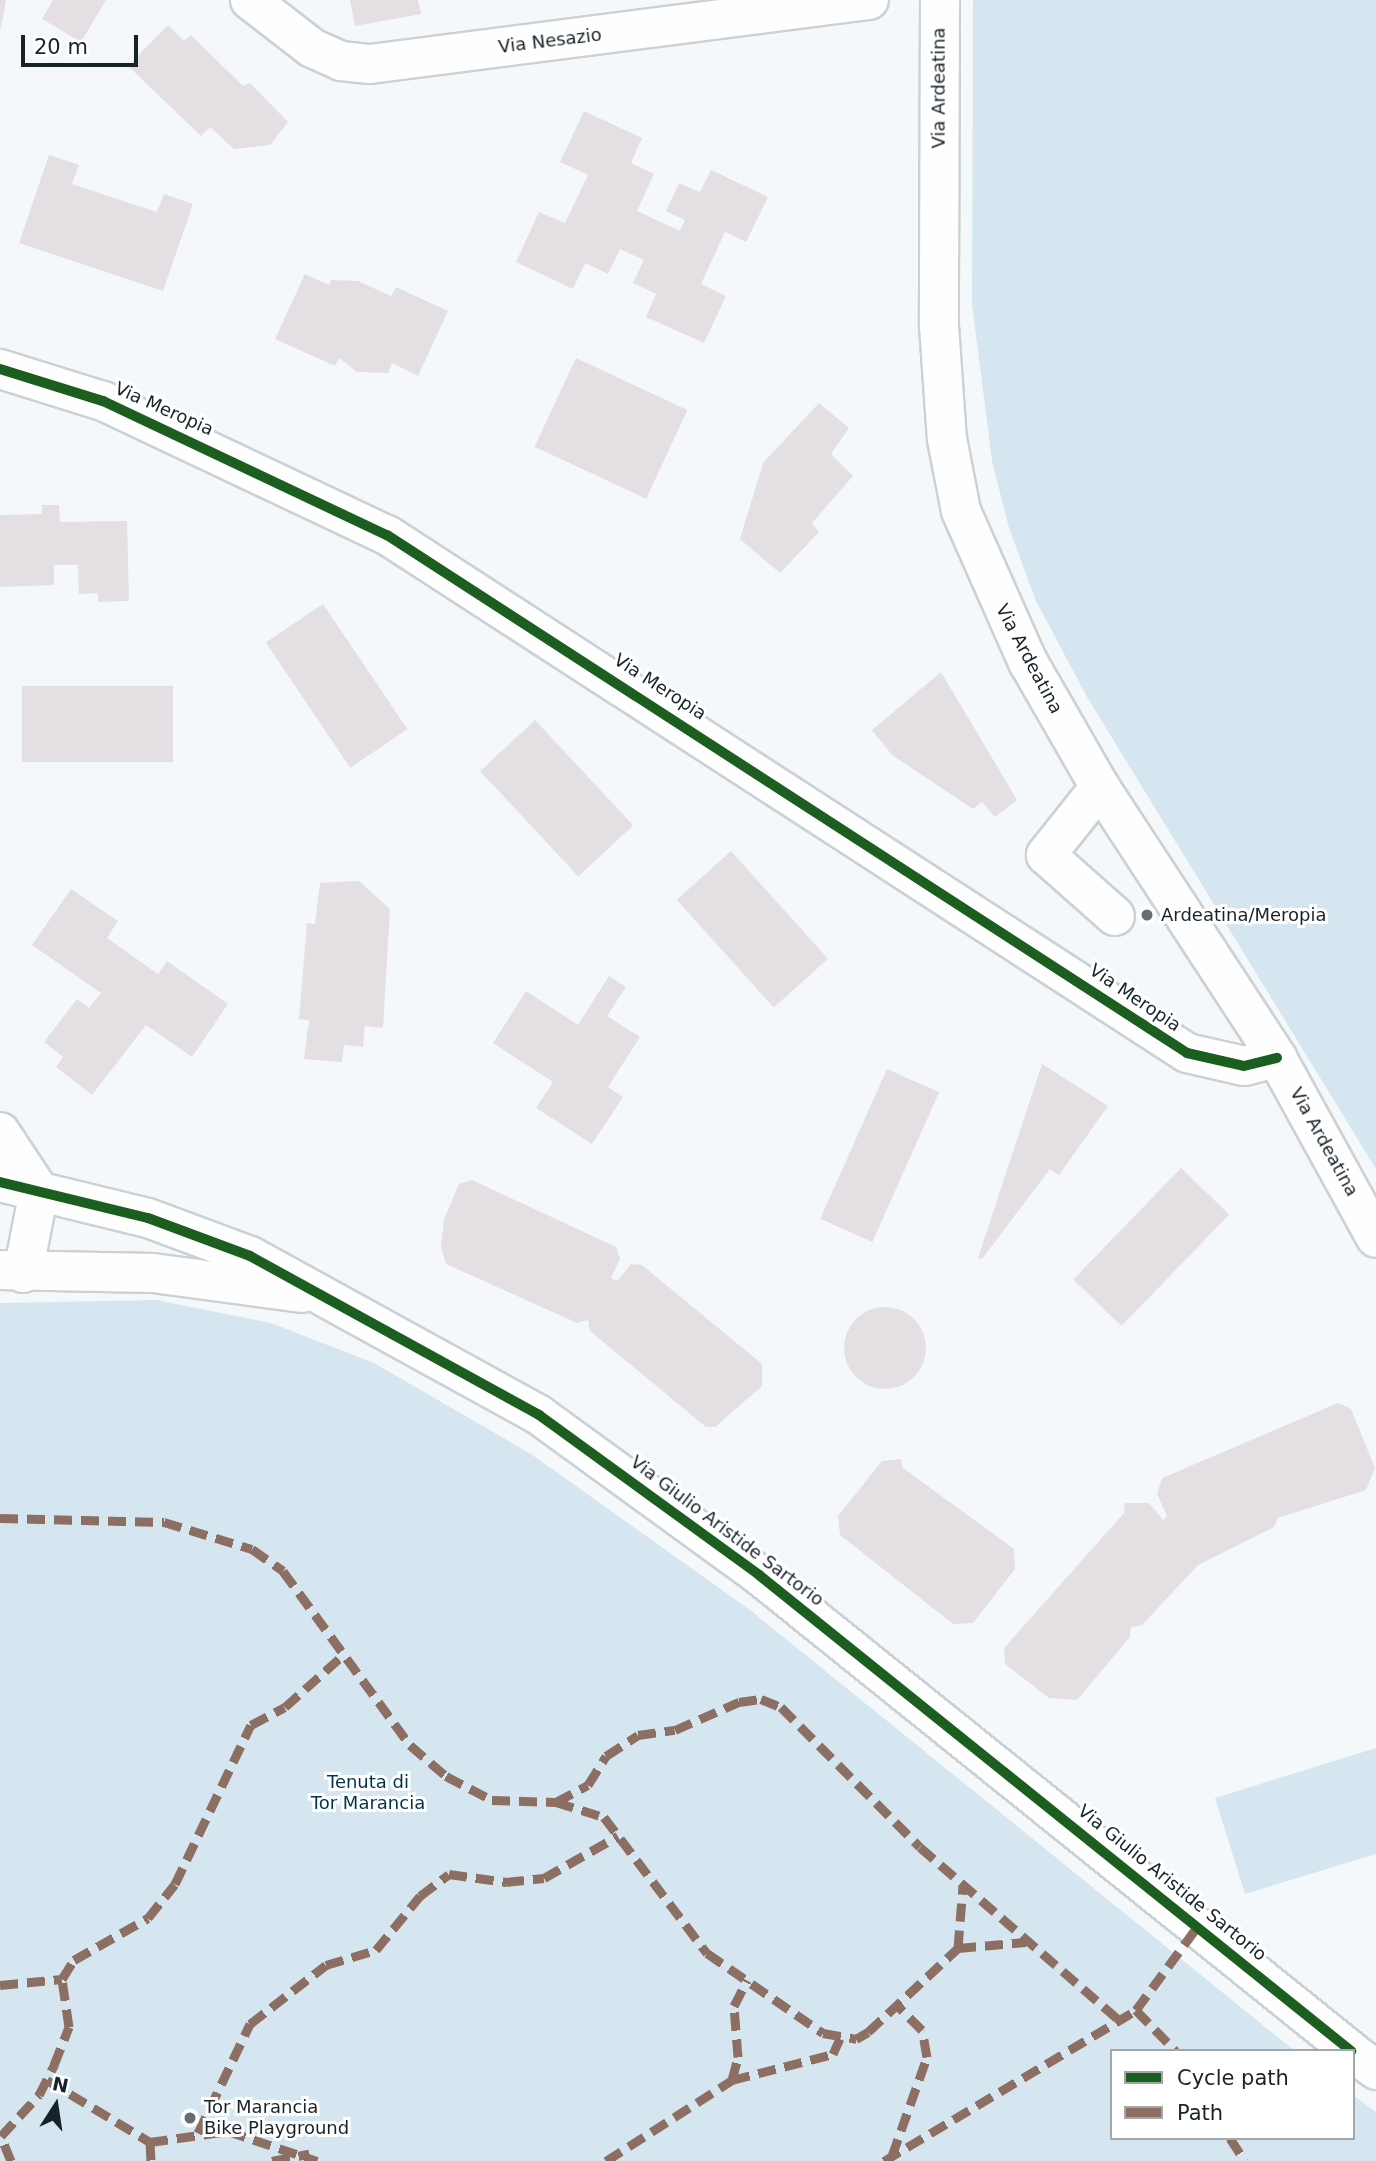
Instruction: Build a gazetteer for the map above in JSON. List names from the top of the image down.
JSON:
{
  "streets": {
    "street": [
      "Via Nesazio",
      "Via Ardeatina",
      "Via Meropia",
      "Via Giulio Aristide Sartorio"
    ]
  },
  "crossings": [
    ["Via Ardeatina", "Via Meropia"]
  ],
  "parks": ["Tenuta di Tor Marancia"],
  "places": ["Ardeatina/Meropia", "Tor Marancia Bike Playground"],
  "legend": ["Cycle path", "Path"],
  "scale_bar": "20 m",
  "north": "top"
}
